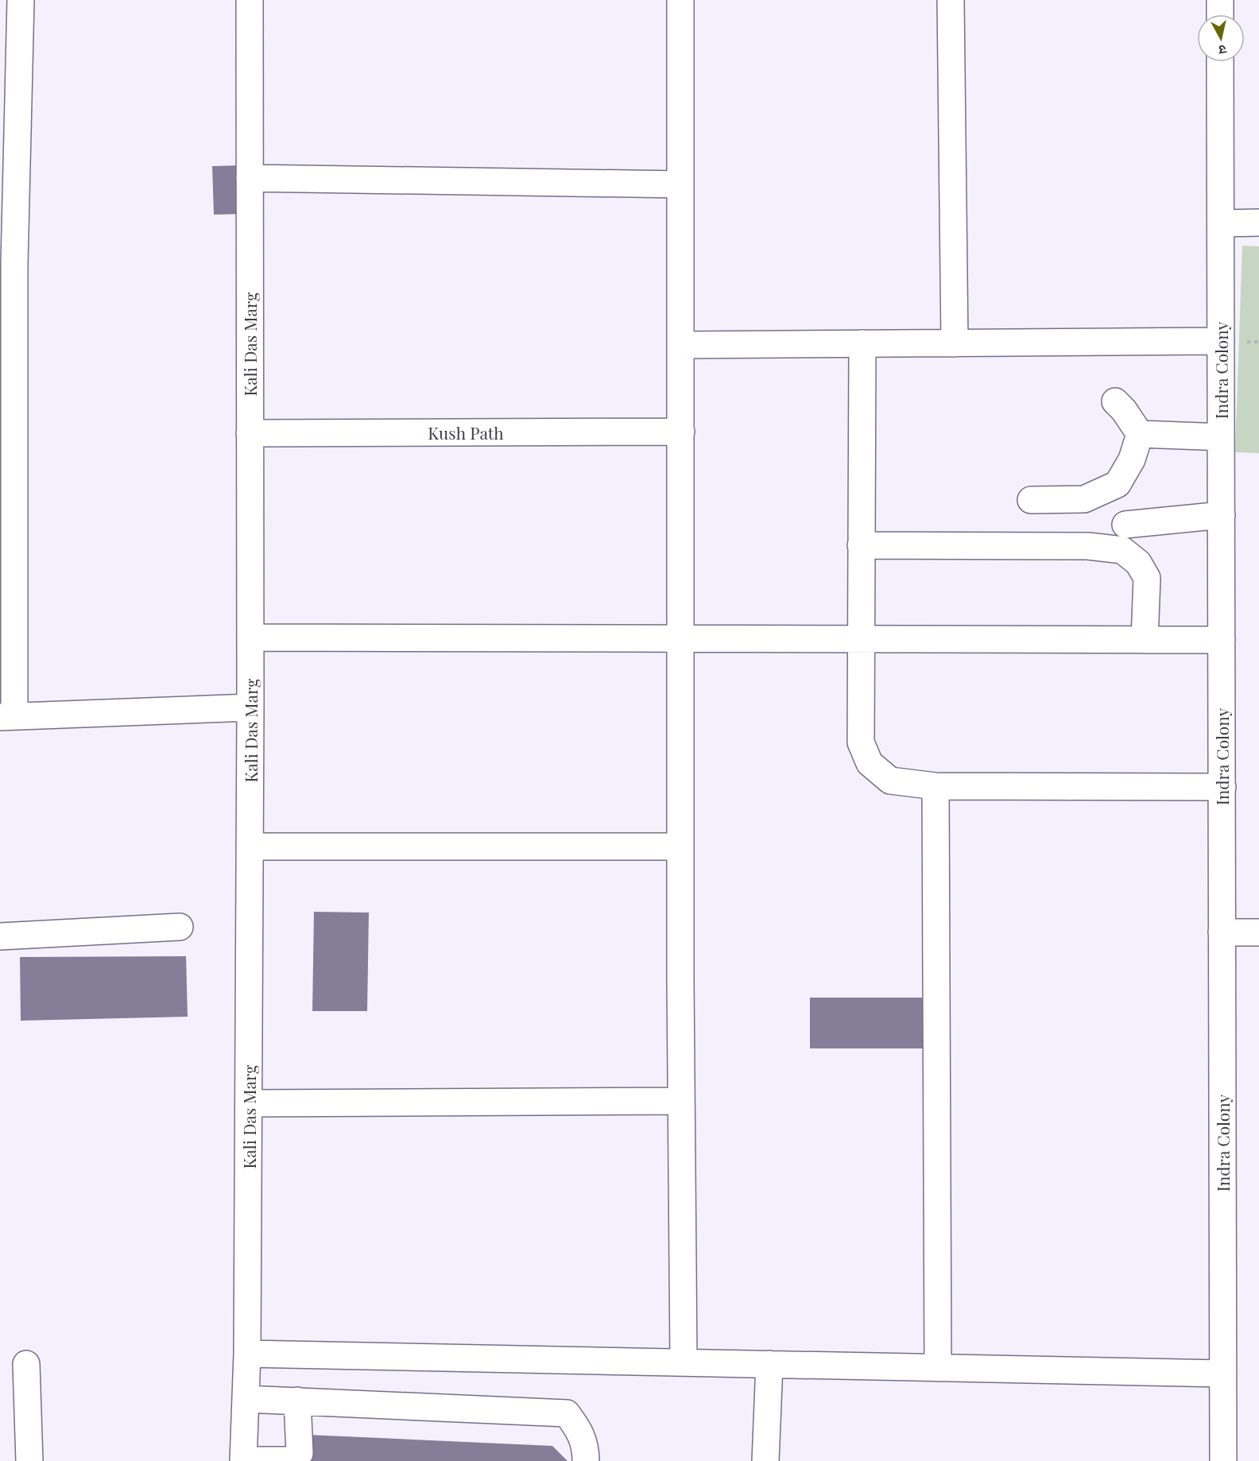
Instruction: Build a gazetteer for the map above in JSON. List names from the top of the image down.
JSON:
{
  "streets": {
    "street": ["Kali Das Marg", "Indra Colony", "Kush Path"]
  },
  "crossings": [
    ["Kali Das Marg", "Kush Path"]
  ],
  "north": "bottom"
}
